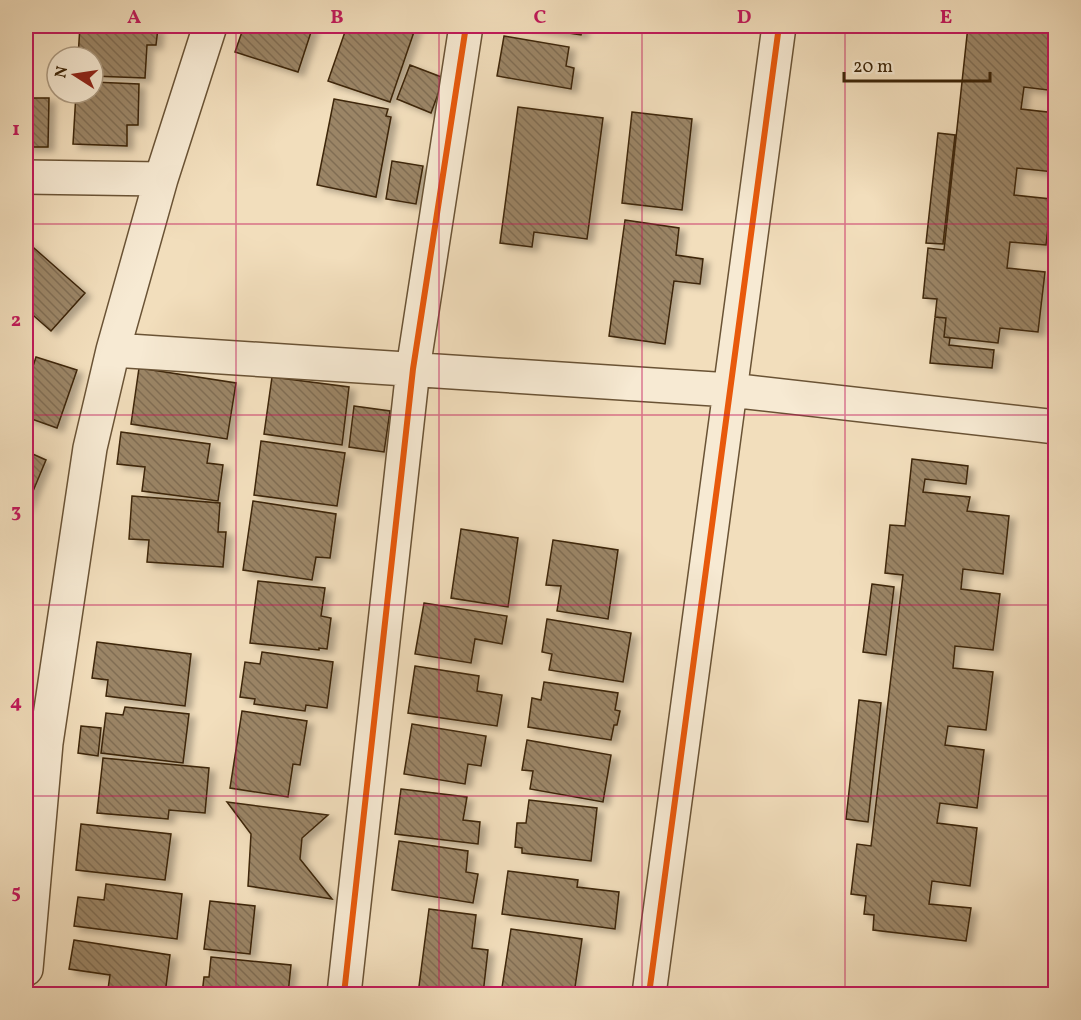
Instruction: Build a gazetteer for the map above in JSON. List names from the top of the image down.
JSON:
{
  "scale_bar": "20 m",
  "north": "left",
  "grid": {
    "columns": [
      "A",
      "B",
      "C",
      "D",
      "E"
    ],
    "rows": [
      "1",
      "2",
      "3",
      "4",
      "5"
    ]
  }
}
